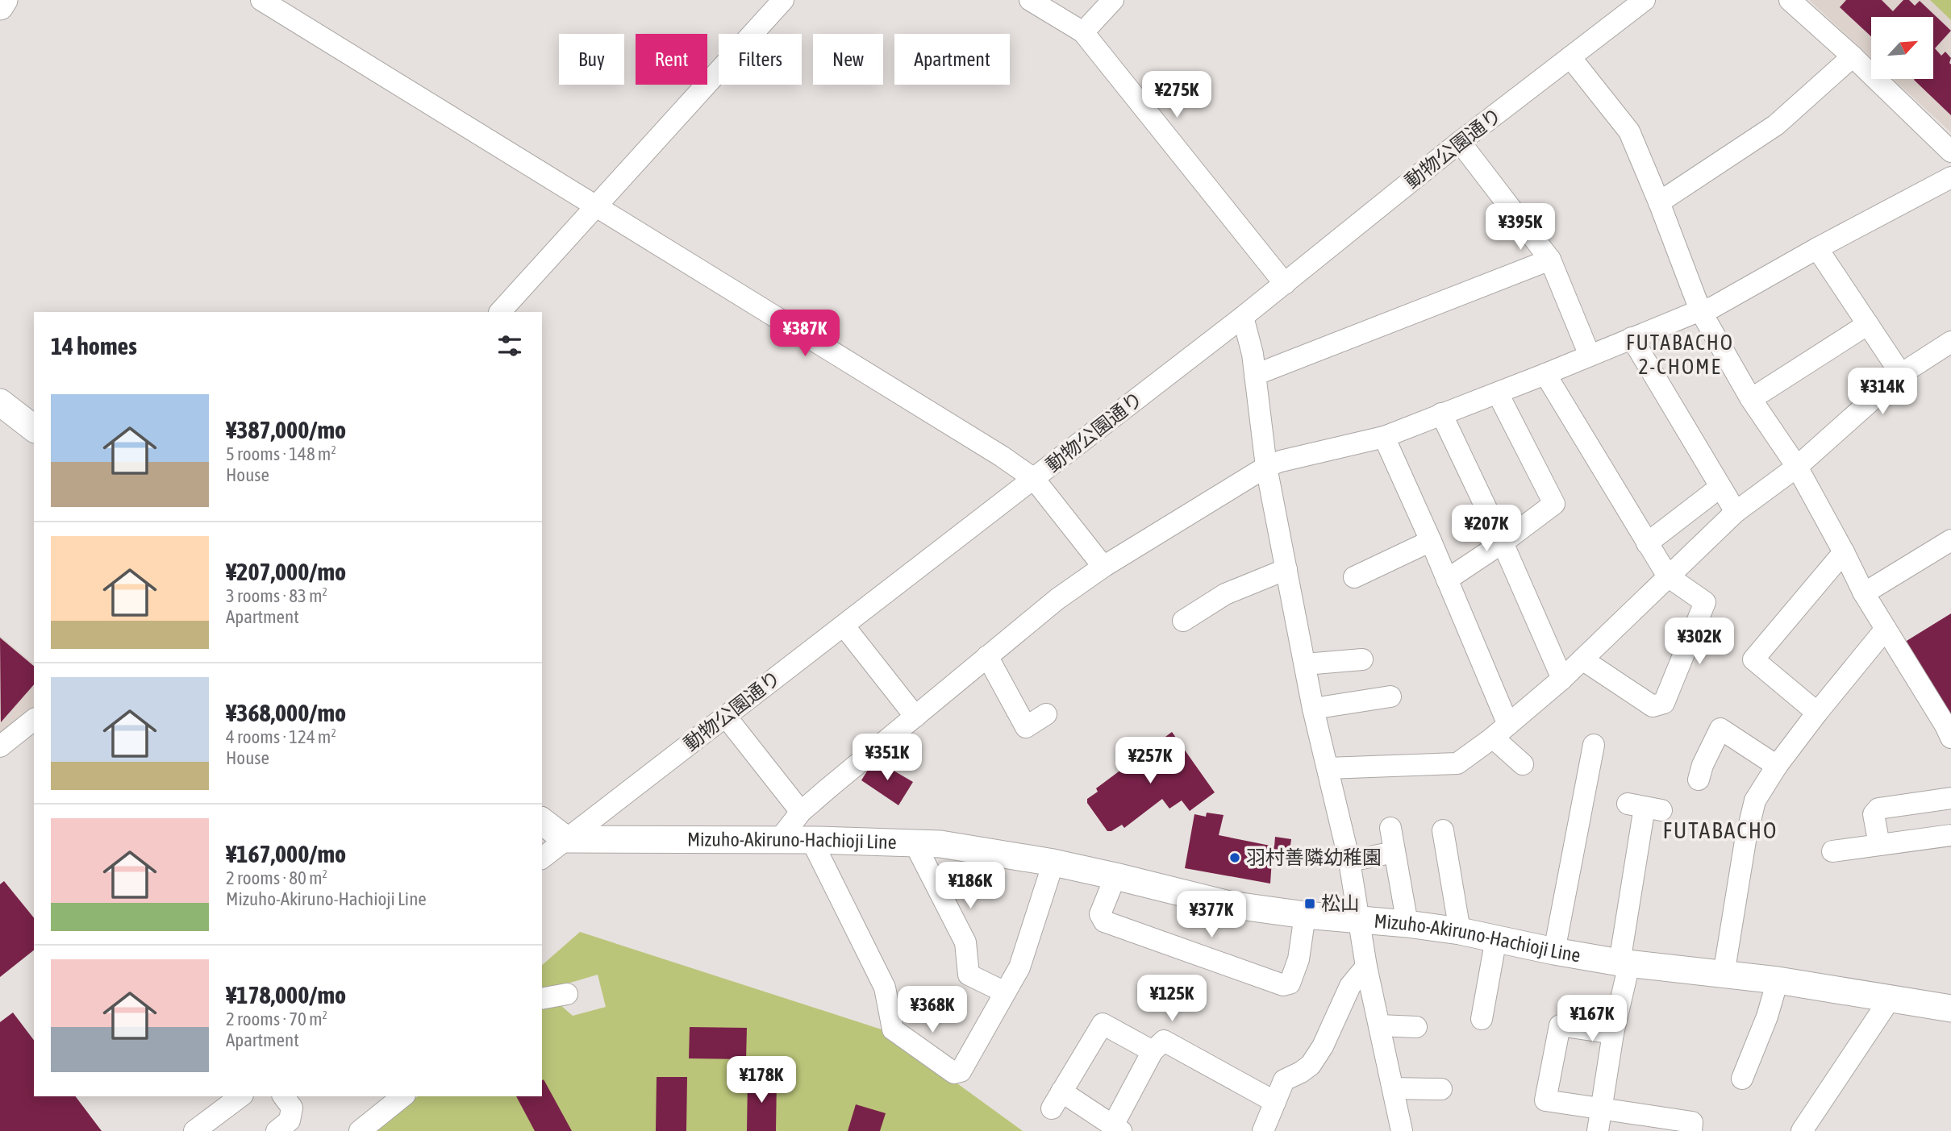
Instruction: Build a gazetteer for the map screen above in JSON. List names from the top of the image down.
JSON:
{
  "streets": {
    "main road": ["Mizuho-Akiruno-Hachioji Line"],
    "street": ["動物公園通り"]
  },
  "crossings": [
    ["動物公園通り", "Mizuho-Akiruno-Hachioji Line"]
  ],
  "districts": ["FUTABACHO 2-CHOME", "FUTABACHO"],
  "places": {
    "other": ["羽村善隣幼稚園"],
    "transit": ["松山"]
  },
  "north": "top right",
  "page": {
    "chip": [
      "Buy",
      "Rent",
      "Filters",
      "New",
      "Apartment"
    ],
    "price": [
      "¥275K",
      "¥395K",
      "¥387K",
      "¥314K",
      "¥207K",
      "¥302K",
      "¥351K",
      "¥257K",
      "¥186K",
      "¥377K",
      "¥125K",
      "¥368K",
      "¥167K",
      "¥178K"
    ],
    "heading": "14 homes",
    "list": [
      {
        "name": "¥387,000/mo",
        "note": "5 rooms · 148 m² · House"
      },
      {
        "name": "¥207,000/mo",
        "note": "3 rooms · 83 m² · Apartment"
      },
      {
        "name": "¥368,000/mo",
        "note": "4 rooms · 124 m² · House"
      },
      {
        "name": "¥167,000/mo",
        "note": "2 rooms · 80 m² · Mizuho-Akiruno-Hachioji Line"
      },
      {
        "name": "¥178,000/mo",
        "note": "2 rooms · 70 m² · Apartment"
      }
    ]
  }
}
